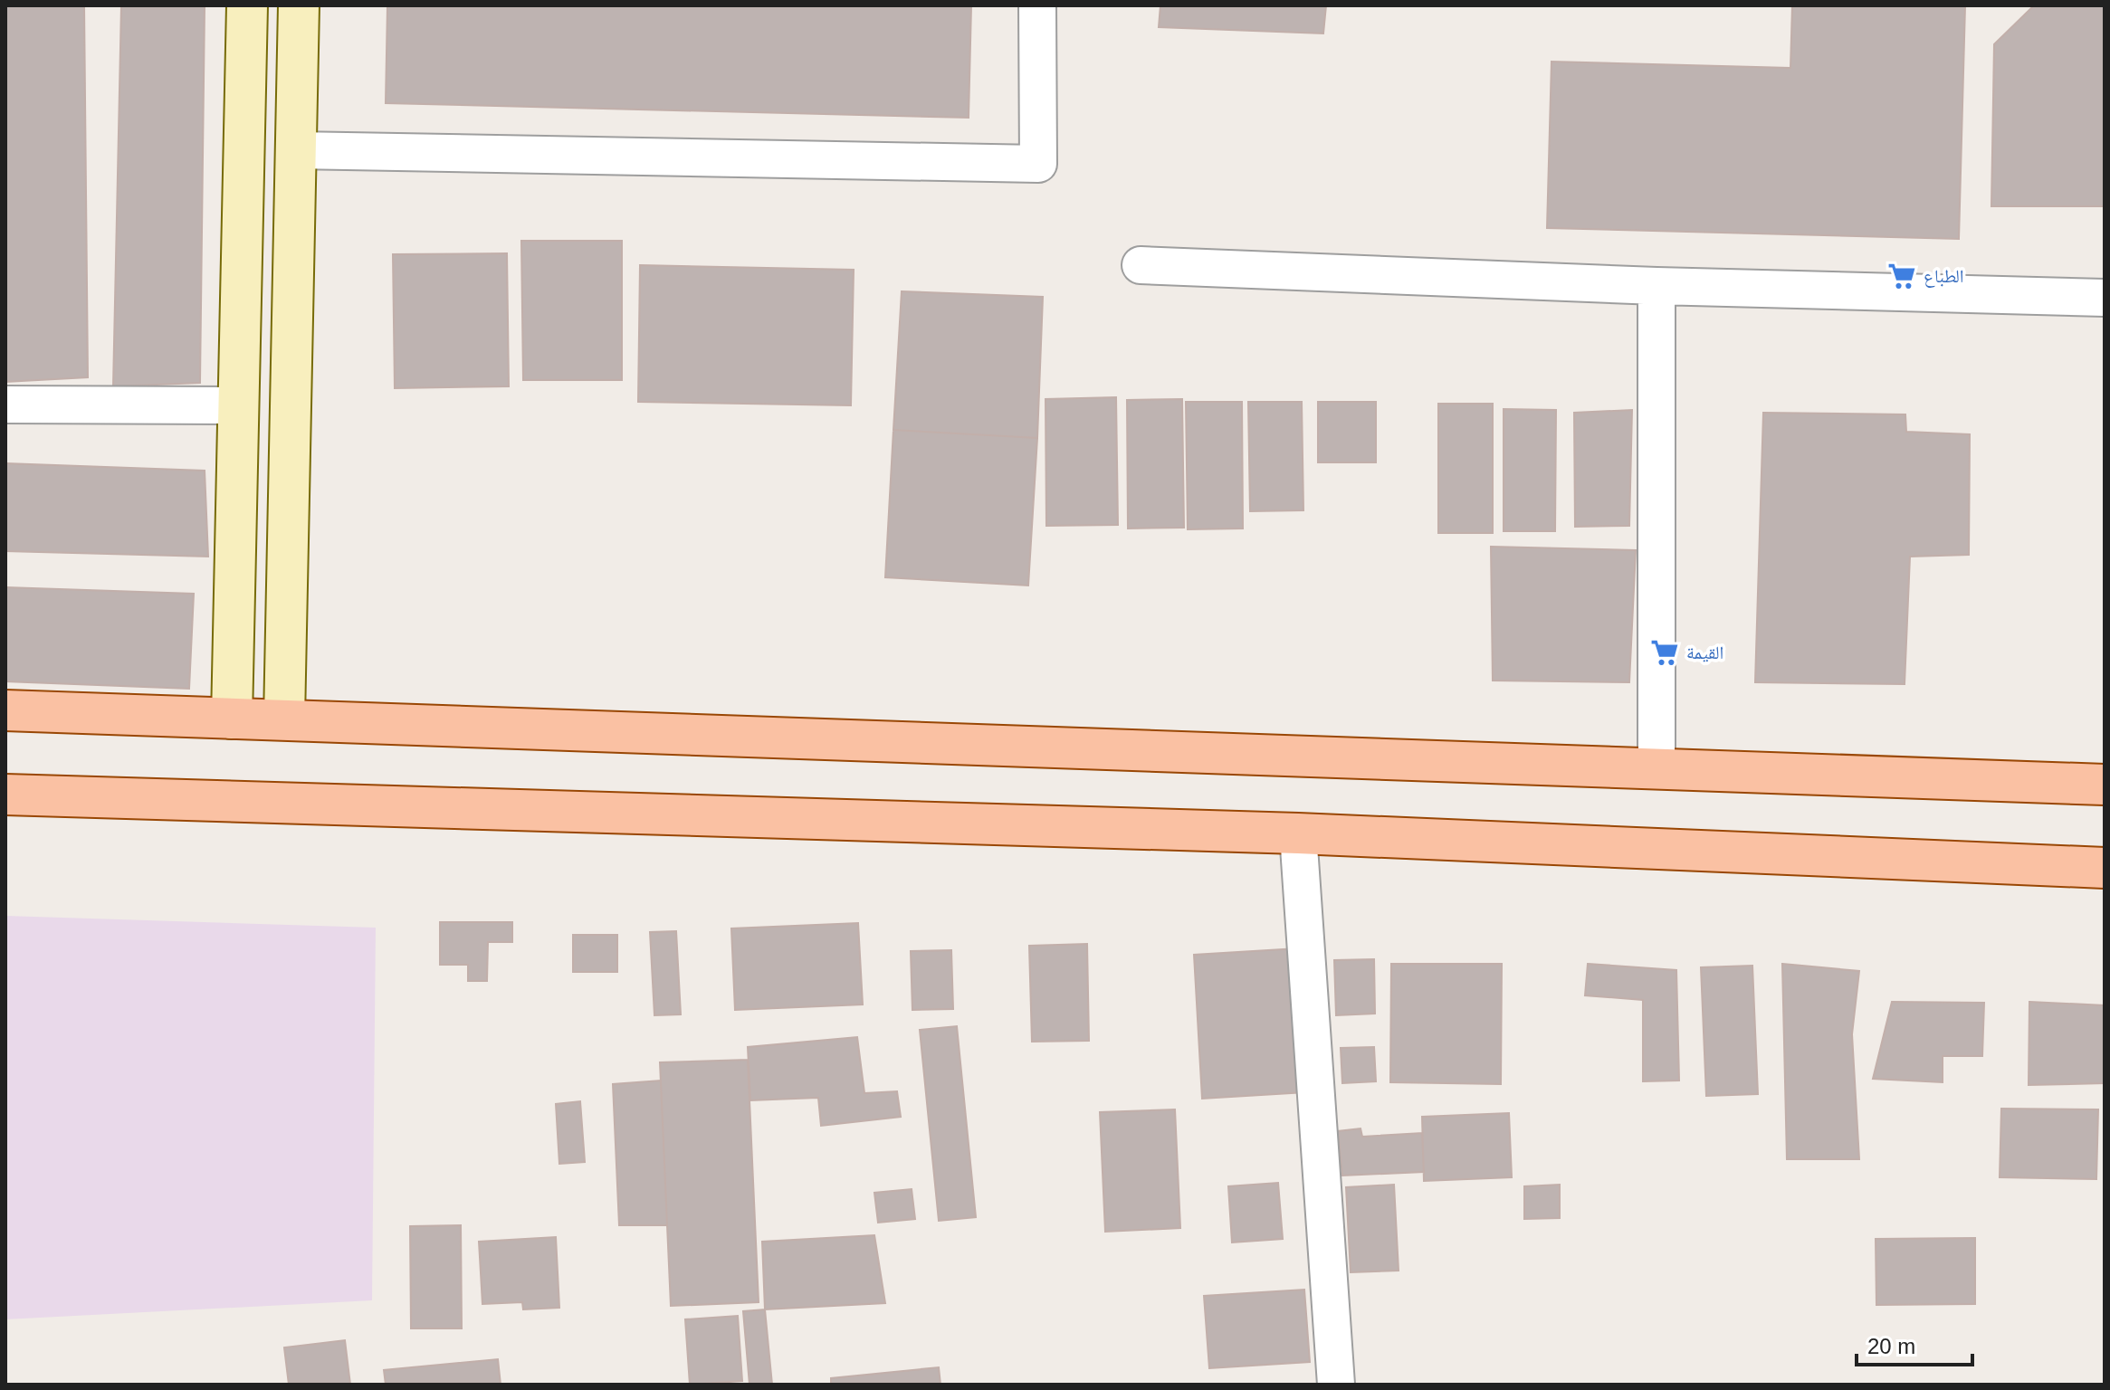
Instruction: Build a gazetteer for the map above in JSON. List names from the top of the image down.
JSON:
{
  "places": {
    "supermarket": ["الطباع", "القيمة"]
  },
  "scale_bar": "20 m"
}
